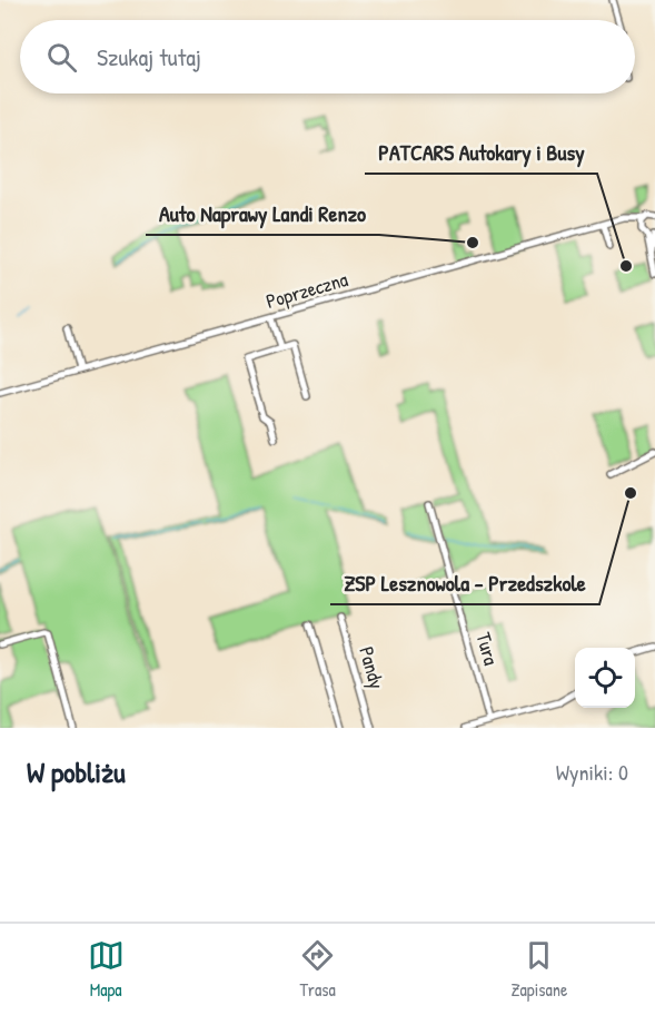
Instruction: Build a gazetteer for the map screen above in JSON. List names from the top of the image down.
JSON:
{
  "streets": {
    "street": ["Poprzeczna", "Tura", "Pandy"]
  },
  "places": ["Auto Naprawy Landi Renzo", "PATCARS Autokary i Busy", "ZSP Lesznowola - Przedszkole"],
  "page": {
    "search": "Szukaj tutaj",
    "heading": ["W pobliżu", "Wyniki: 0"],
    "nav": ["Mapa", "Trasa", "Zapisane"]
  }
}
